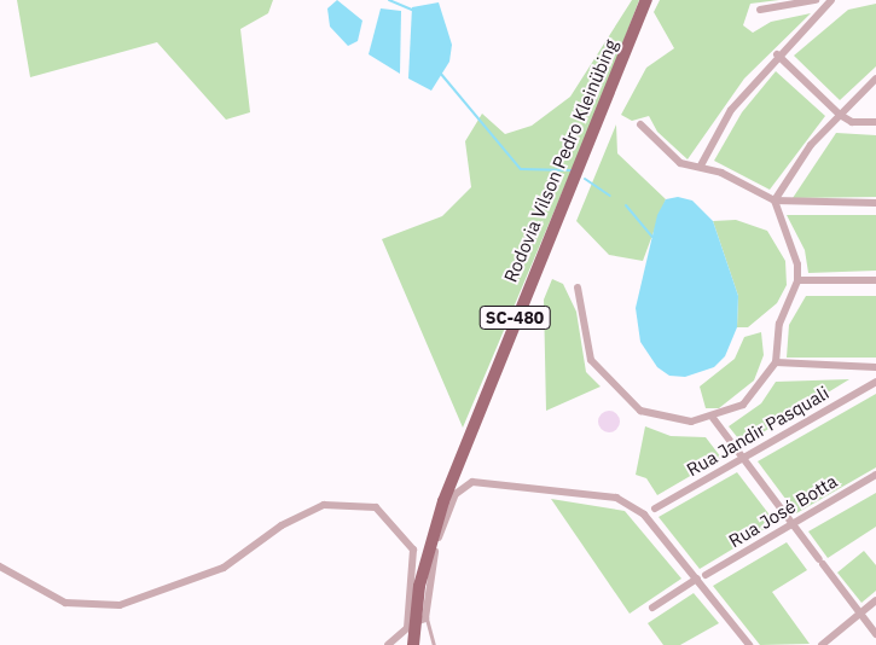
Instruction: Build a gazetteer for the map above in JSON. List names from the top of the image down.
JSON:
{
  "streets": {
    "main road": ["Rodovia Vilson Pedro Kleinübing", "SC-480"],
    "street": ["Rua Jandir Pasquali", "Rua José Botta"]
  }
}
